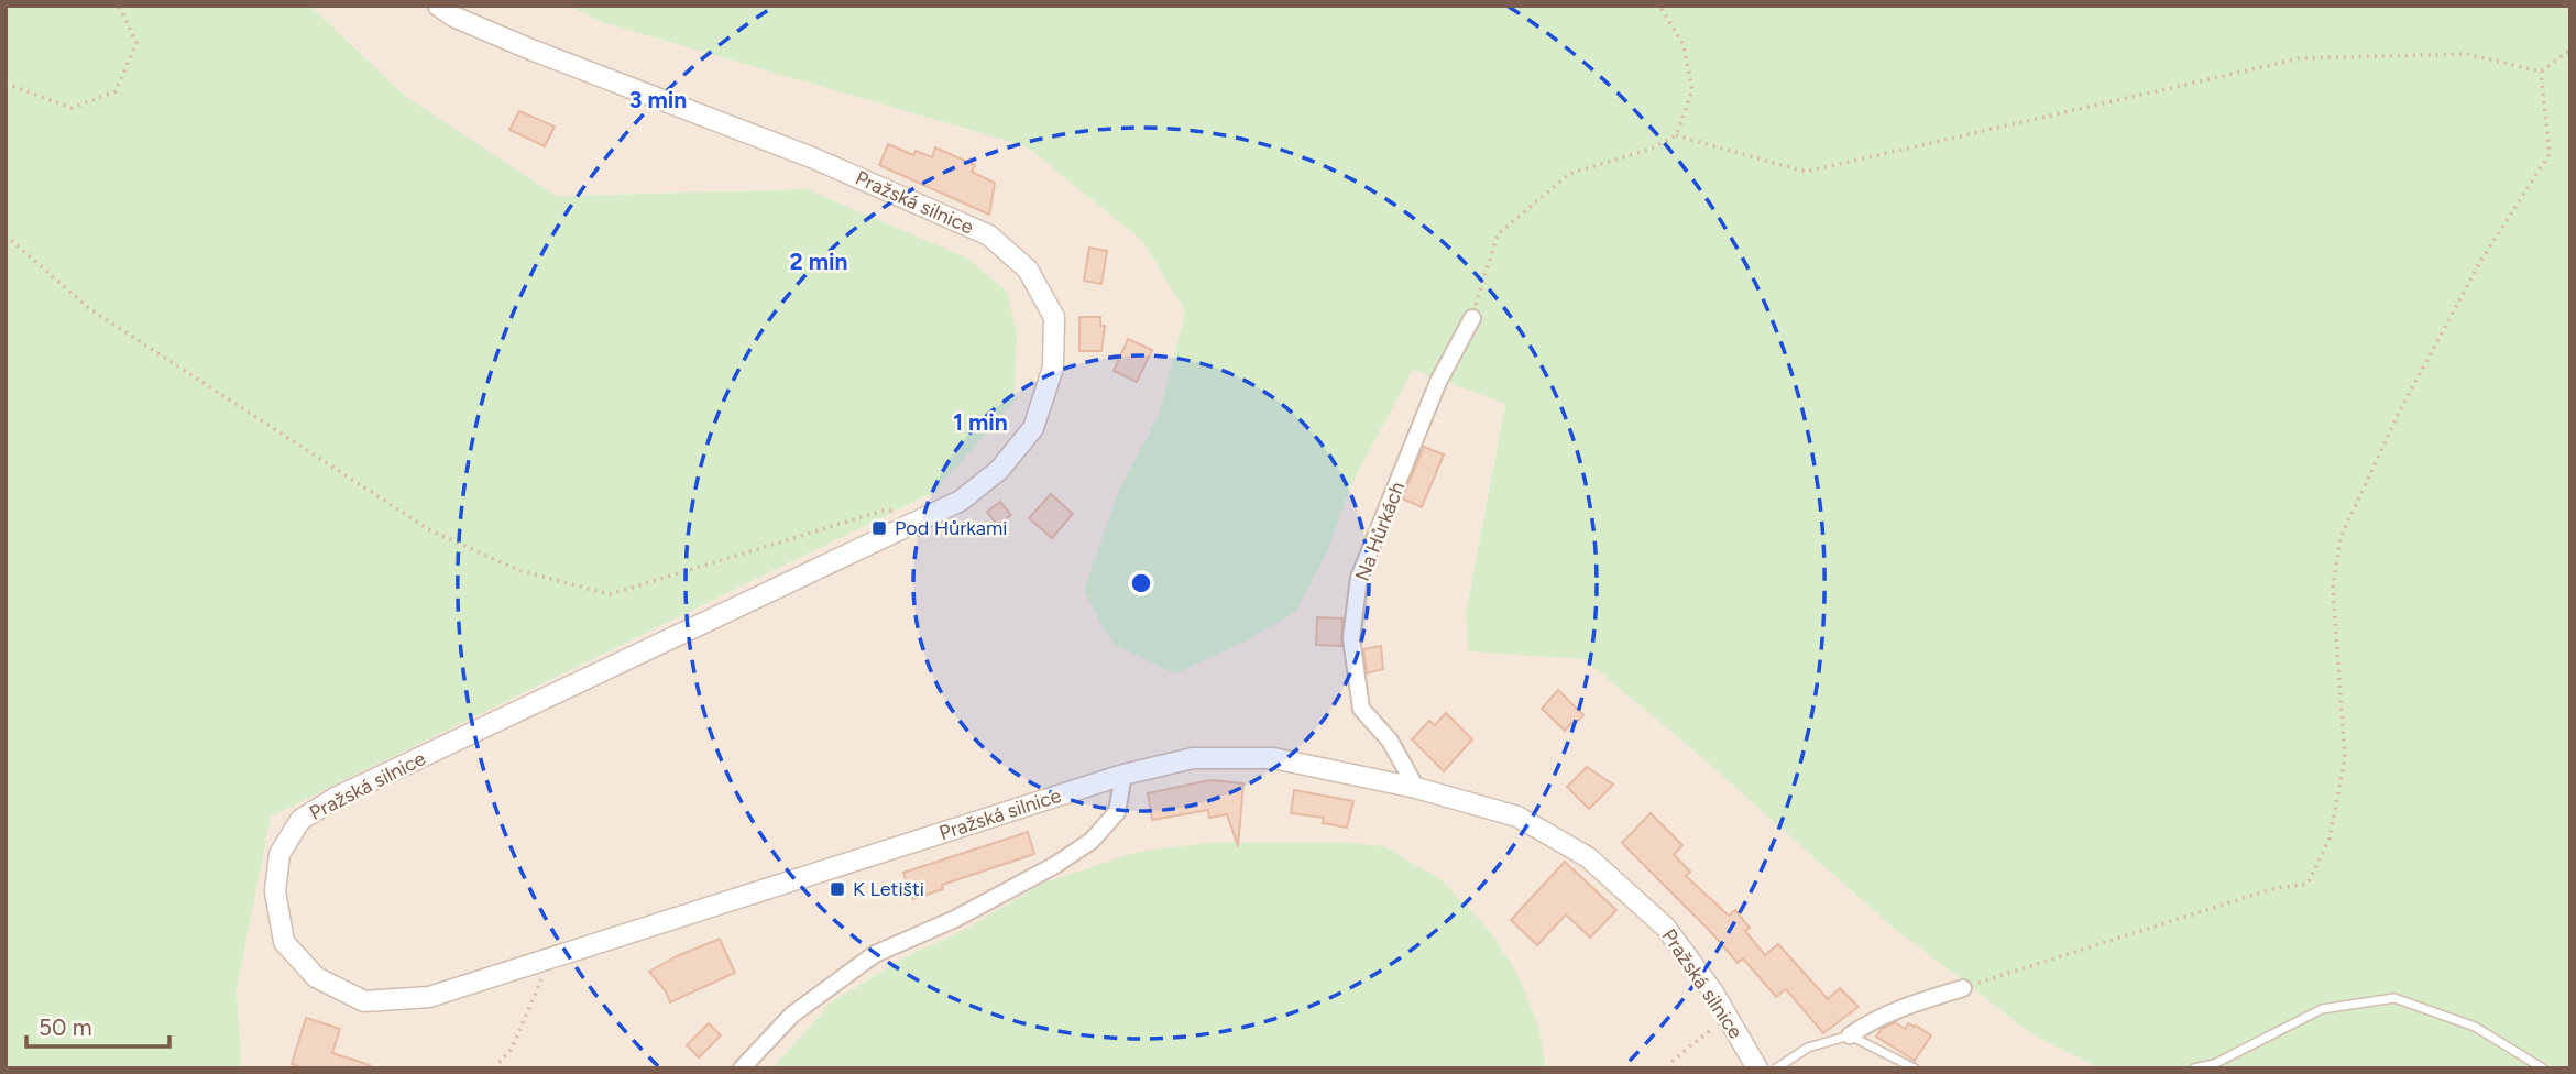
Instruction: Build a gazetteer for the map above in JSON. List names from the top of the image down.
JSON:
{
  "streets": {
    "street": ["Pražská silnice", "Na Hůrkách"]
  },
  "crossings": [
    ["Pražská silnice", "Na Hůrkách"]
  ],
  "places": {
    "transit": ["Pod Hůrkami", "K Letišti"]
  },
  "scale_bar": "50 m",
  "rings": ["3 min", "2 min", "1 min"]
}
